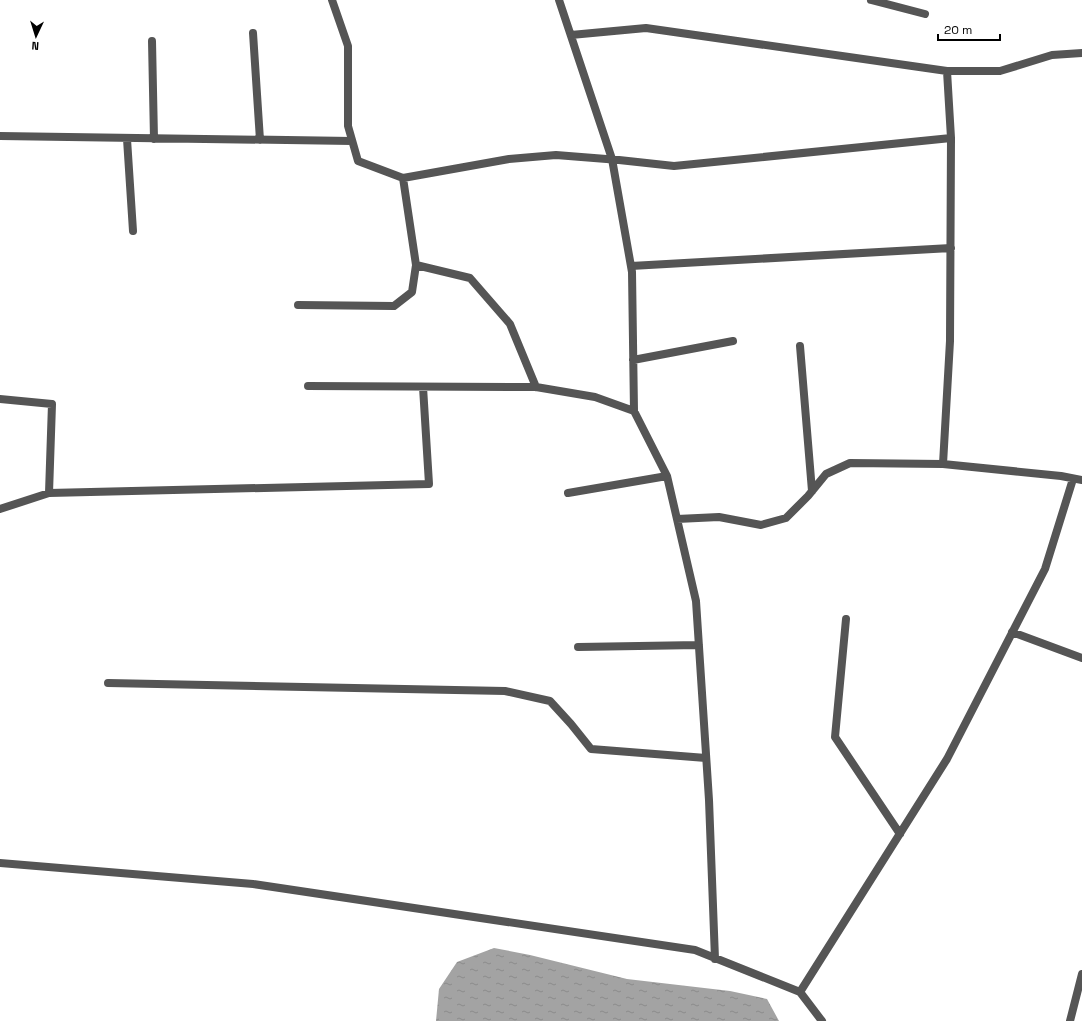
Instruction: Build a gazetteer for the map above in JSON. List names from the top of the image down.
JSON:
{
  "scale_bar": "20 m",
  "north": "bottom"
}
